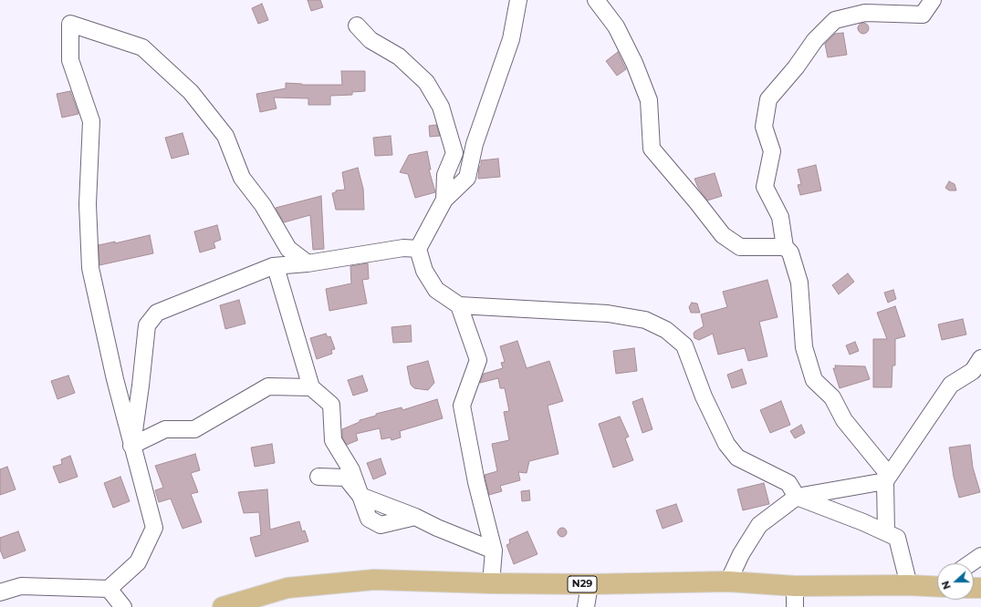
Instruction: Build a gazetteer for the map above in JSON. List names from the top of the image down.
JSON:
{
  "streets": {
    "main road": ["N29"]
  },
  "north": "left"
}
